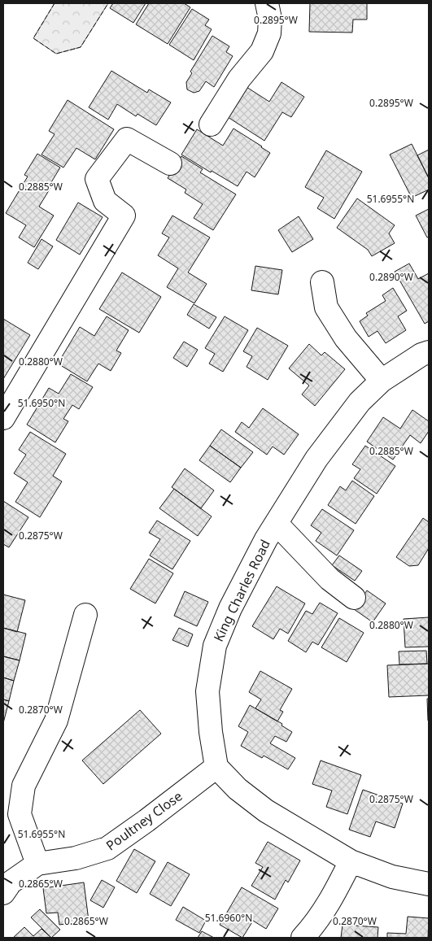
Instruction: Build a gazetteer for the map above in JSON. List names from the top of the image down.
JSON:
{
  "streets": {
    "street": ["King Charles Road", "Poultney Close"]
  },
  "crossings": [
    ["King Charles Road", "Poultney Close"]
  ],
  "coordinates": [
    "0.2895°W",
    "0.2885°W",
    "51.6955°N",
    "0.2890°W",
    "0.2880°W",
    "51.6950°N",
    "0.2875°W",
    "0.2870°W",
    "0.2865°W",
    "51.6960°N"
  ]
}
